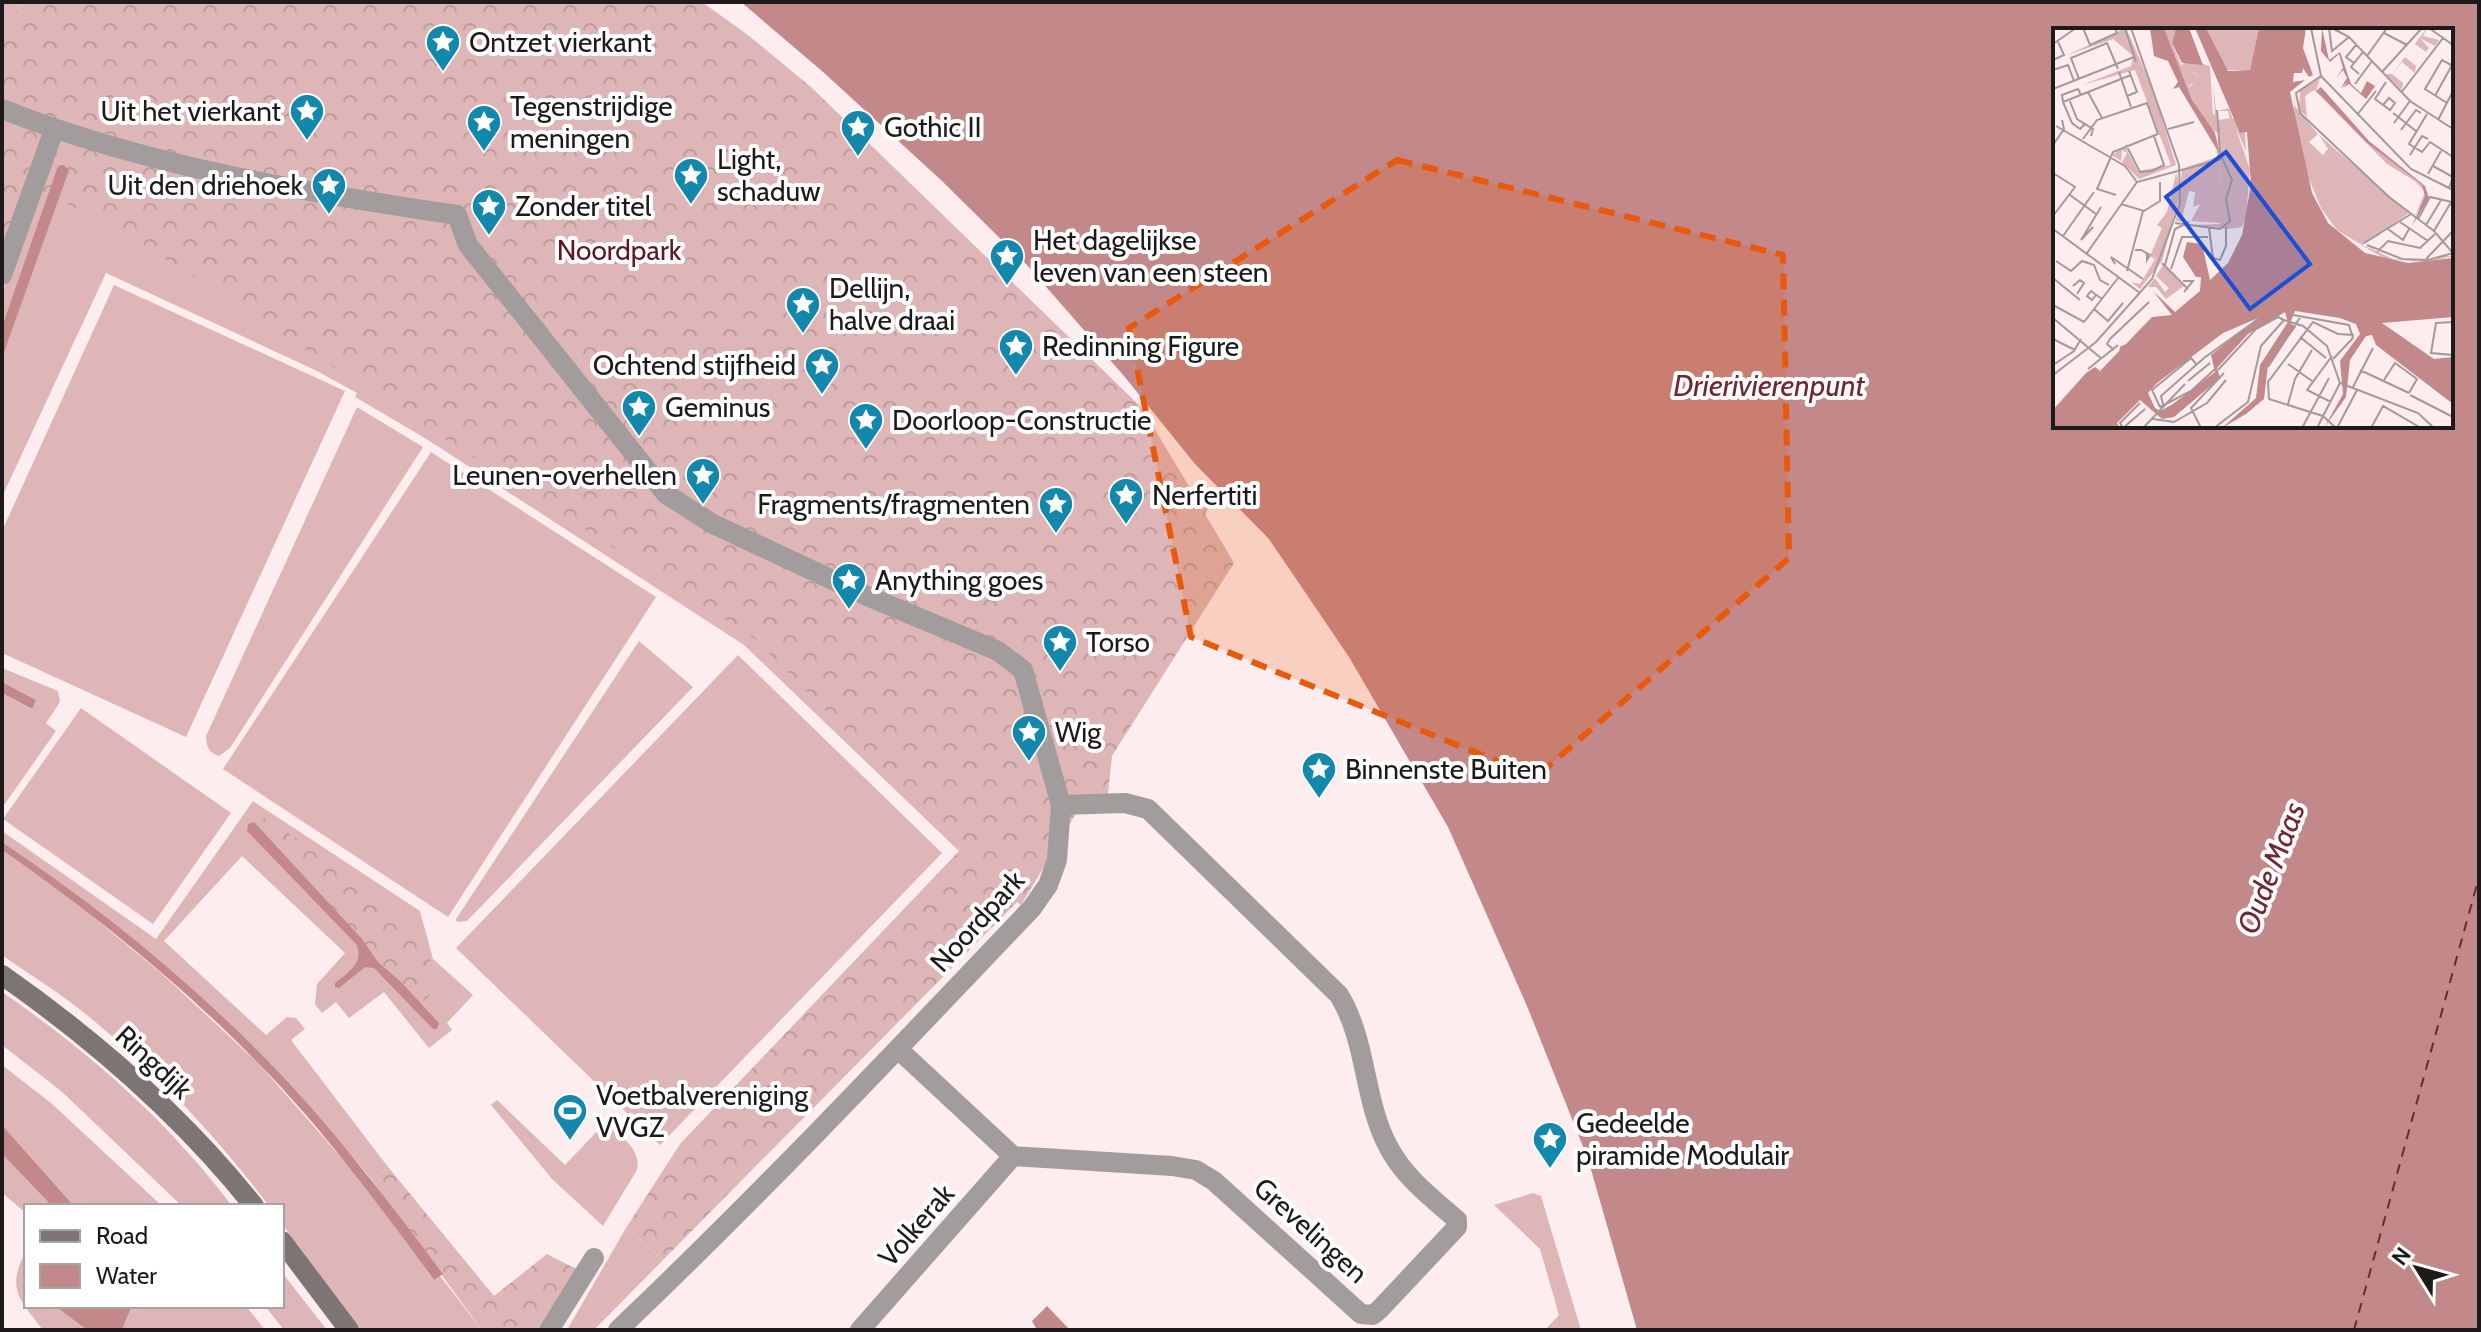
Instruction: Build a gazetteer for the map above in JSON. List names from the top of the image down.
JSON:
{
  "streets": {
    "main road": ["Ringdijk"],
    "street": ["Noordpark", "Volkerak", "Grevelingen"]
  },
  "crossings": [
    ["Noordpark", "Grevelingen"],
    ["Volkerak", "Grevelingen"]
  ],
  "water": ["Drierivierenpunt", "Oude Maas"],
  "parks": ["Noordpark"],
  "places": {
    "place": [
      "Ontzet vierkant",
      "Uit het vierkant",
      "Tegenstrijdige meningen",
      "Gothic II",
      "Light, schaduw",
      "Uit den driehoek",
      "Zonder titel",
      "Het dagelijkse leven van een steen",
      "Dellijn, halve draai",
      "Redinning Figure",
      "Ochtend stijfheid",
      "Geminus",
      "Doorloop-Constructie",
      "Leunen-overhellen",
      "Nerfertiti",
      "Fragments/fragmenten",
      "Anything goes",
      "Torso",
      "Wig",
      "Binnenste Buiten",
      "Gedeelde piramide Modulair"
    ],
    "sports": ["Voetbalvereniging VVGZ"]
  },
  "legend": ["Road", "Water"],
  "north": "top left"
}
